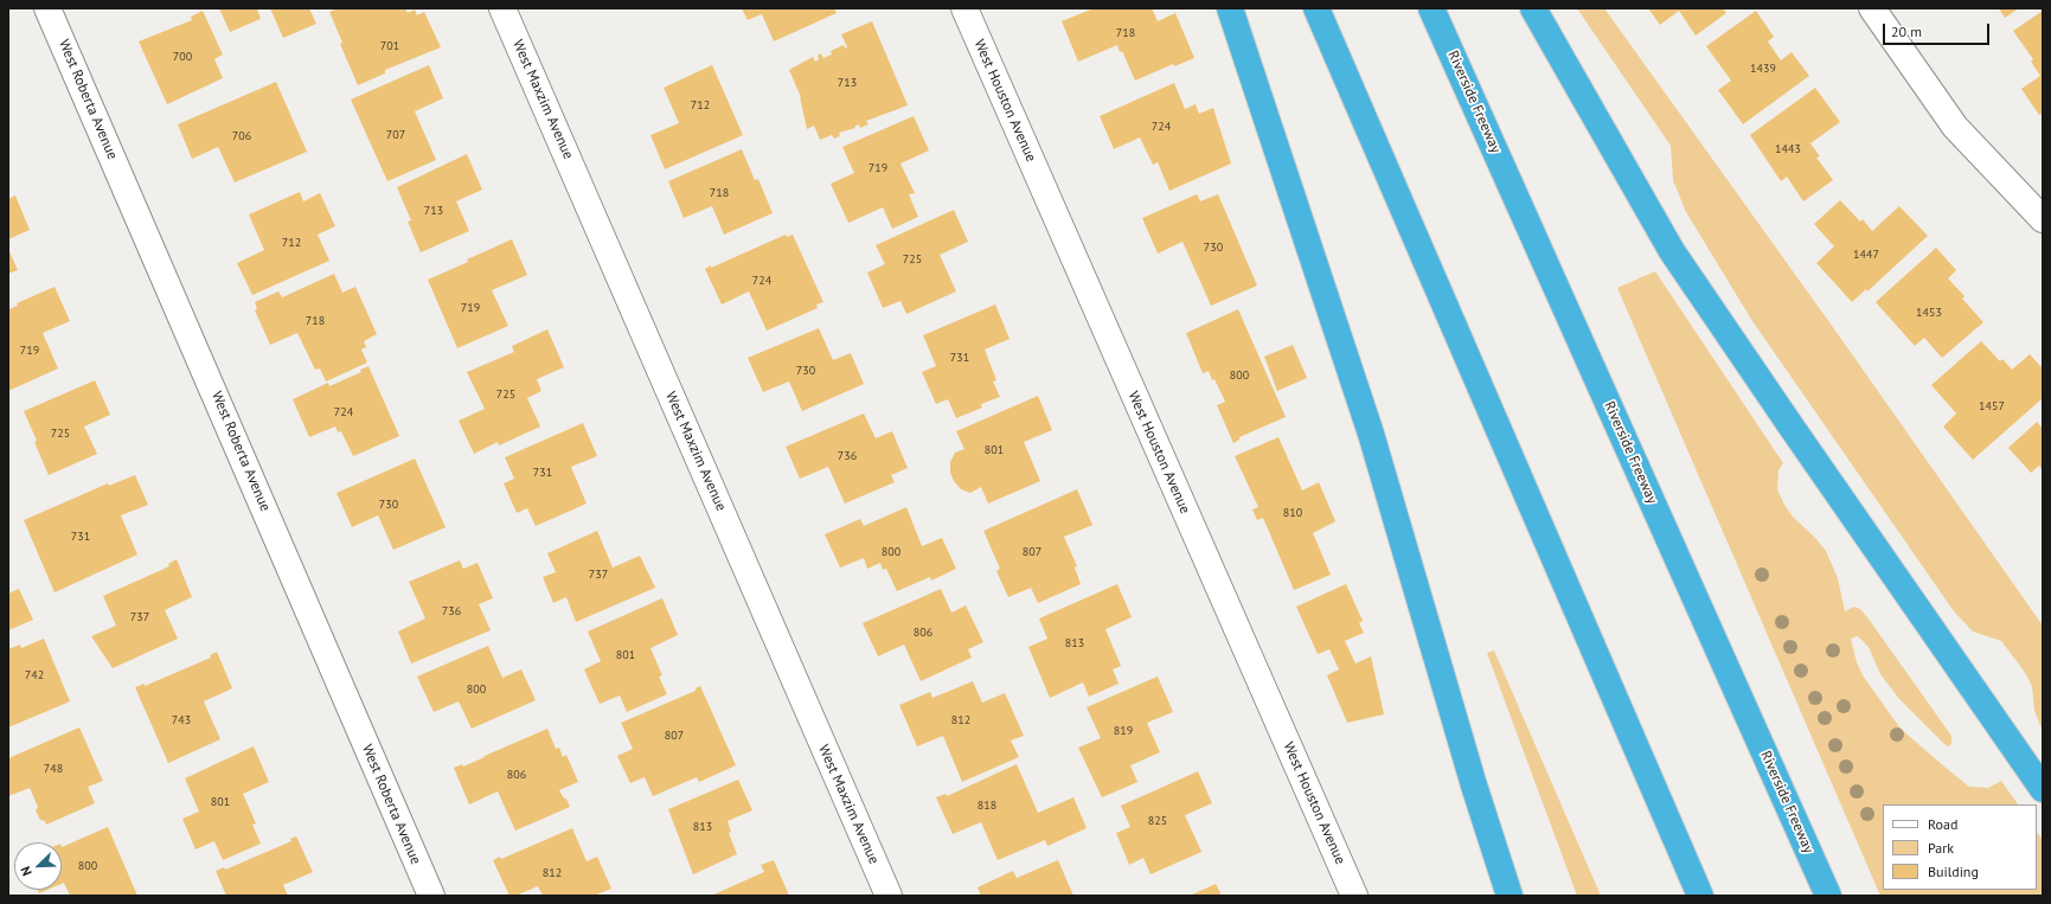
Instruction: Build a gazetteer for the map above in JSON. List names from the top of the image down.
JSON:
{
  "streets": {
    "highway": ["Riverside Freeway"],
    "street": ["West Roberta Avenue", "West Maxzim Avenue", "West Houston Avenue"]
  },
  "house_numbers": [
    "718",
    "701",
    "700",
    "1439",
    "713",
    "712",
    "724",
    "707",
    "706",
    "1443",
    "719",
    "718",
    "713",
    "712",
    "730",
    "1447",
    "725",
    "724",
    "719",
    "1453",
    "718",
    "719",
    "731",
    "730",
    "800",
    "725",
    "1457",
    "724",
    "725",
    "801",
    "736",
    "731",
    "730",
    "810",
    "731",
    "800",
    "807",
    "737",
    "736",
    "737",
    "806",
    "813",
    "801",
    "742",
    "800",
    "743",
    "812",
    "819",
    "807",
    "748",
    "806",
    "801",
    "818",
    "825",
    "813",
    "800",
    "812"
  ],
  "legend": ["Road", "Park", "Building"],
  "scale_bar": "20 m",
  "north": "bottom left"
}
